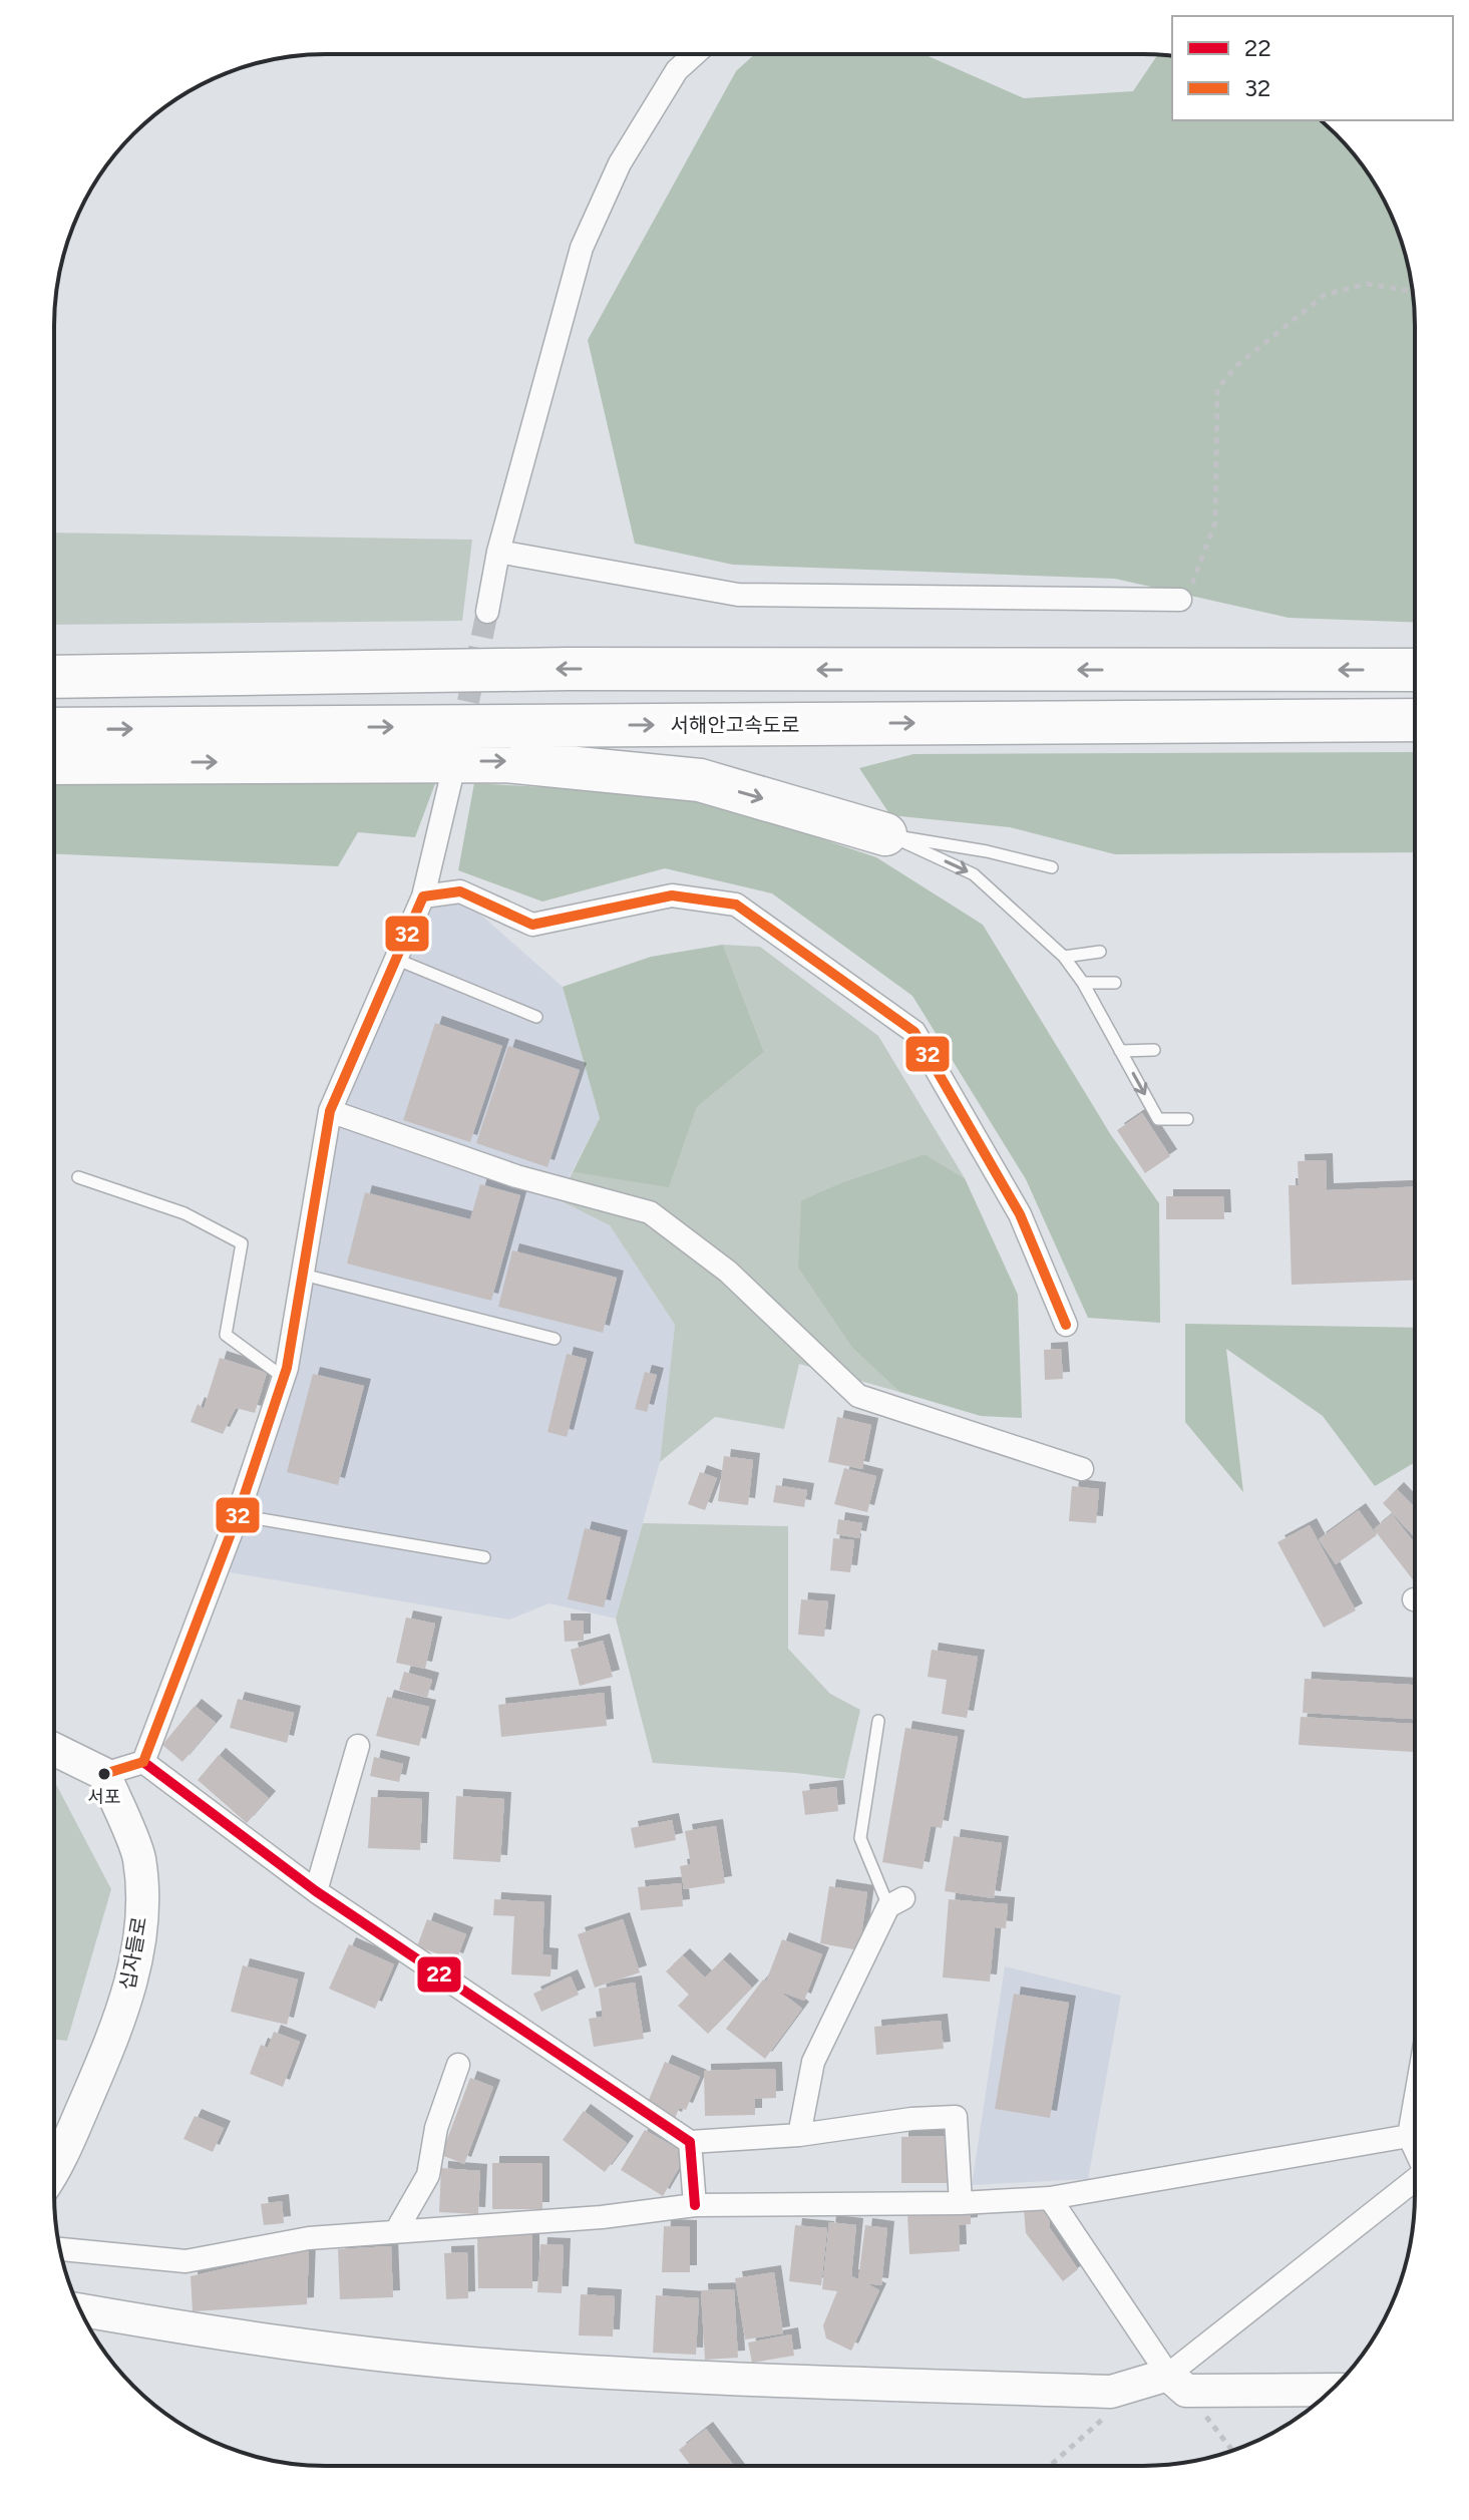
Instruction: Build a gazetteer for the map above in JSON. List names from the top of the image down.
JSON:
{
  "streets": {
    "highway": ["서해안고속도로"],
    "street": ["십자들로"]
  },
  "places": ["서포"],
  "lines": ["transit line 32", "transit line 22"],
  "legend": ["22", "32"]
}
